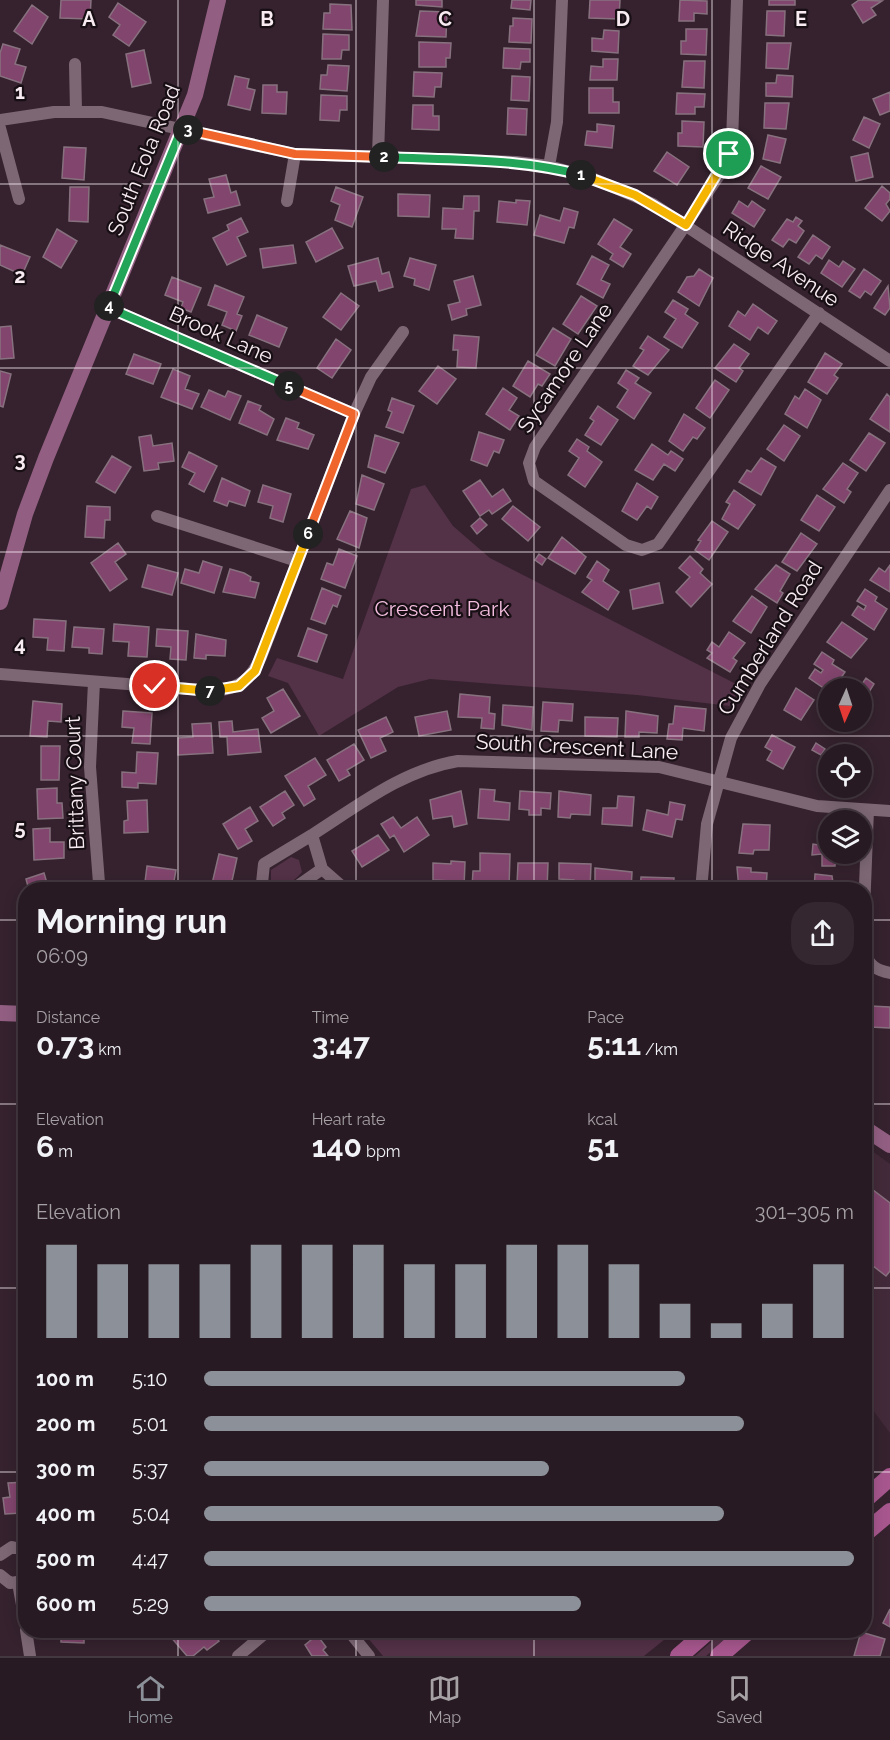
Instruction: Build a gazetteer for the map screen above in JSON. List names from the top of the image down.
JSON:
{
  "streets": {
    "street": [
      "South Eola Road",
      "Ridge Avenue",
      "Brook Lane",
      "Sycamore Lane",
      "Cumberland Road",
      "South Crescent Lane",
      "Brittany Court"
    ]
  },
  "crossings": [
    ["South Eola Road", "Ridge Avenue"],
    ["South Eola Road", "Brook Lane"],
    ["Ridge Avenue", "Sycamore Lane"],
    ["Cumberland Road", "South Crescent Lane"]
  ],
  "parks": ["Crescent Park"],
  "north": "bottom",
  "page": {
    "pins": [
      "3",
      "2",
      "1",
      "4",
      "5",
      "6",
      "7"
    ],
    "heading": ["Morning run", "06:09"],
    "stats": [
      ["Distance", "0.73 km"],
      ["Time", "3:47"],
      ["Pace", "5:11 /km"],
      ["Elevation", "6 m"],
      ["Heart rate", "140 bpm"],
      ["kcal", "51"]
    ],
    "chart": ["Elevation", "301–305 m"],
    "list": [
      {
        "name": "100 m",
        "note": "5:10"
      },
      {
        "name": "200 m",
        "note": "5:01"
      },
      {
        "name": "300 m",
        "note": "5:37"
      },
      {
        "name": "400 m",
        "note": "5:04"
      },
      {
        "name": "500 m",
        "note": "4:47"
      },
      {
        "name": "600 m",
        "note": "5:29"
      }
    ],
    "tabs": ["Home", "Map", "Saved"]
  },
  "grid": {
    "columns": [
      "A",
      "B",
      "C",
      "D",
      "E"
    ],
    "rows": [
      "1",
      "2",
      "3",
      "4",
      "5"
    ]
  }
}
